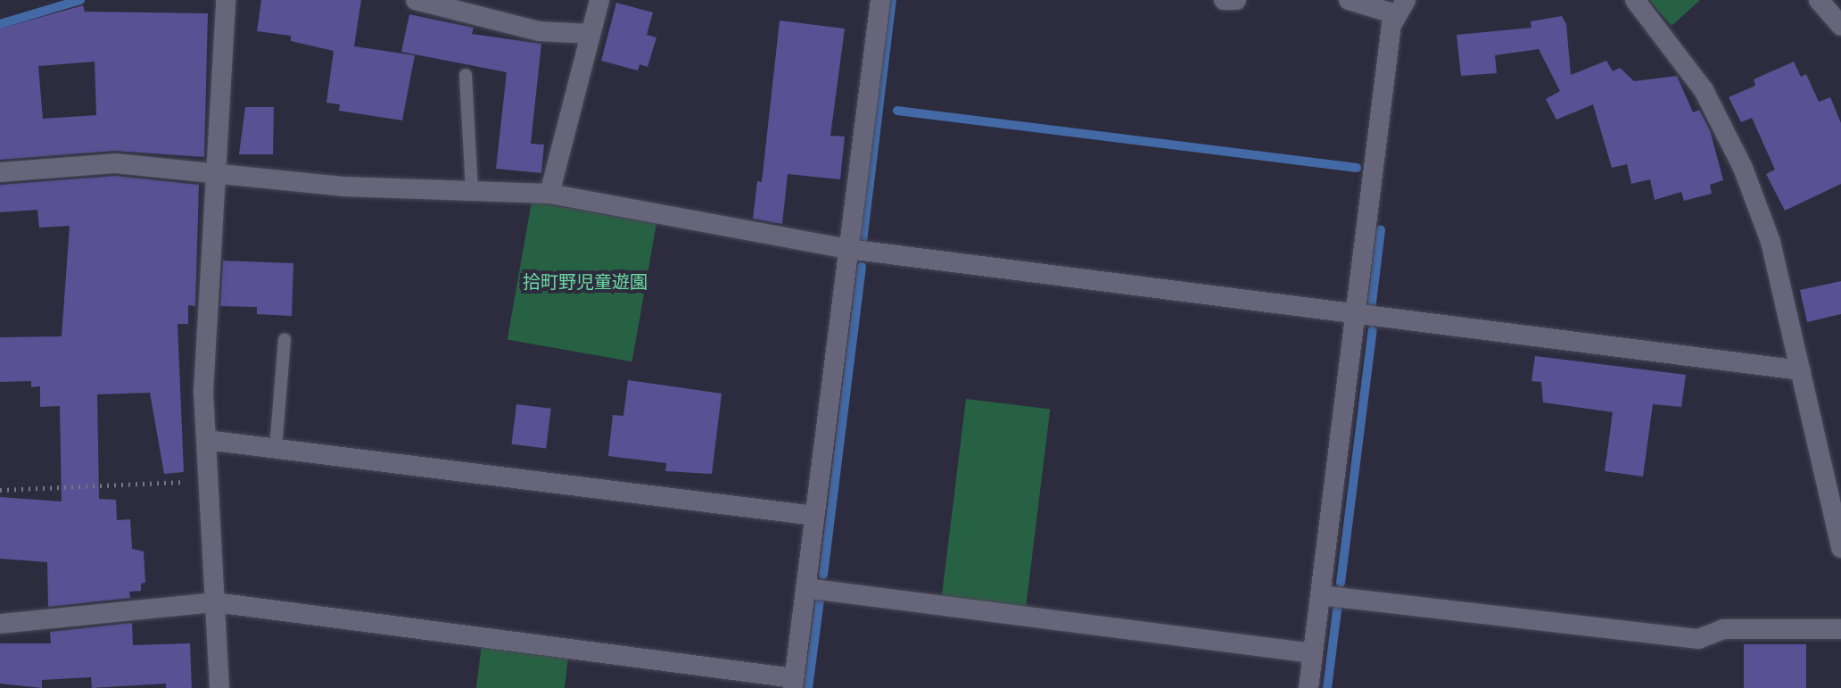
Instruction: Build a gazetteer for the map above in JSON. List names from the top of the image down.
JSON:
{
  "parks": ["拾町野児童遊園"]
}
